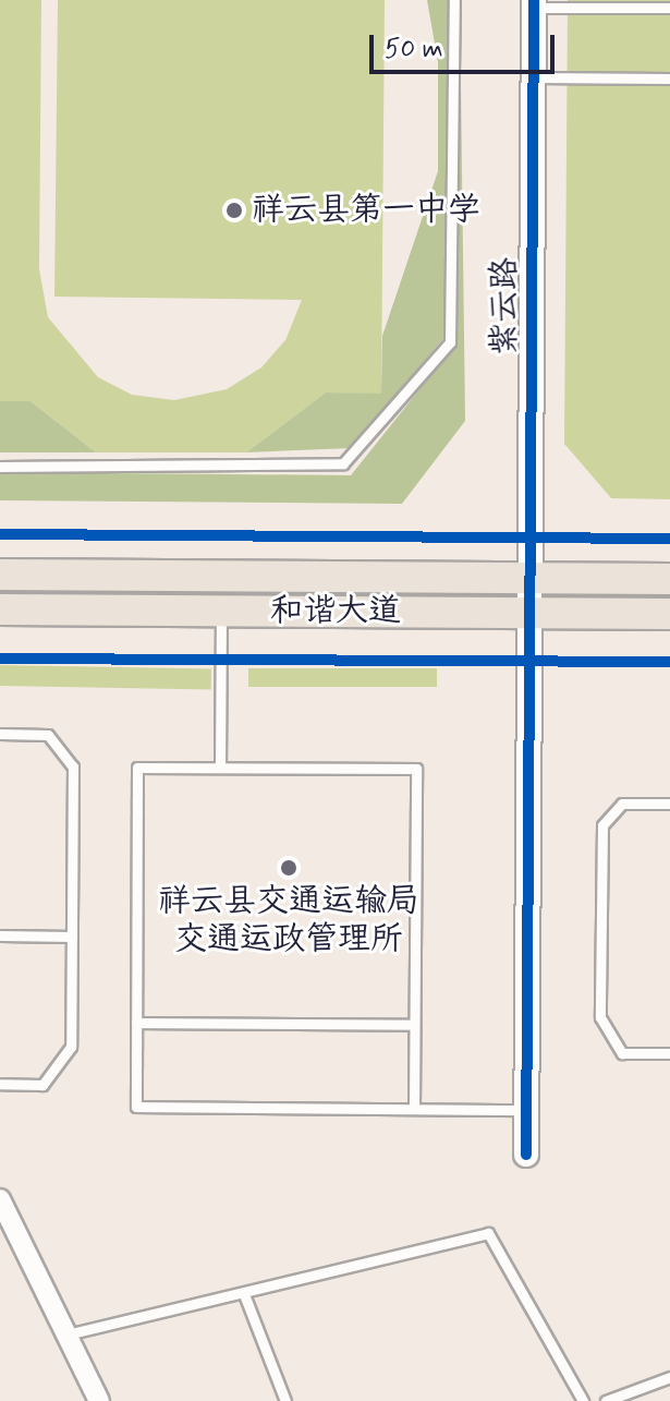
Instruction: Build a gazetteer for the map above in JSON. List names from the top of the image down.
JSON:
{
  "streets": {
    "main road": ["和谐大道"],
    "street": ["紫云路"]
  },
  "crossings": [
    ["紫云路", "和谐大道"]
  ],
  "places": ["祥云县第一中学", "祥云县交通运输局 交通运政管理所"],
  "scale_bar": "50 m"
}
